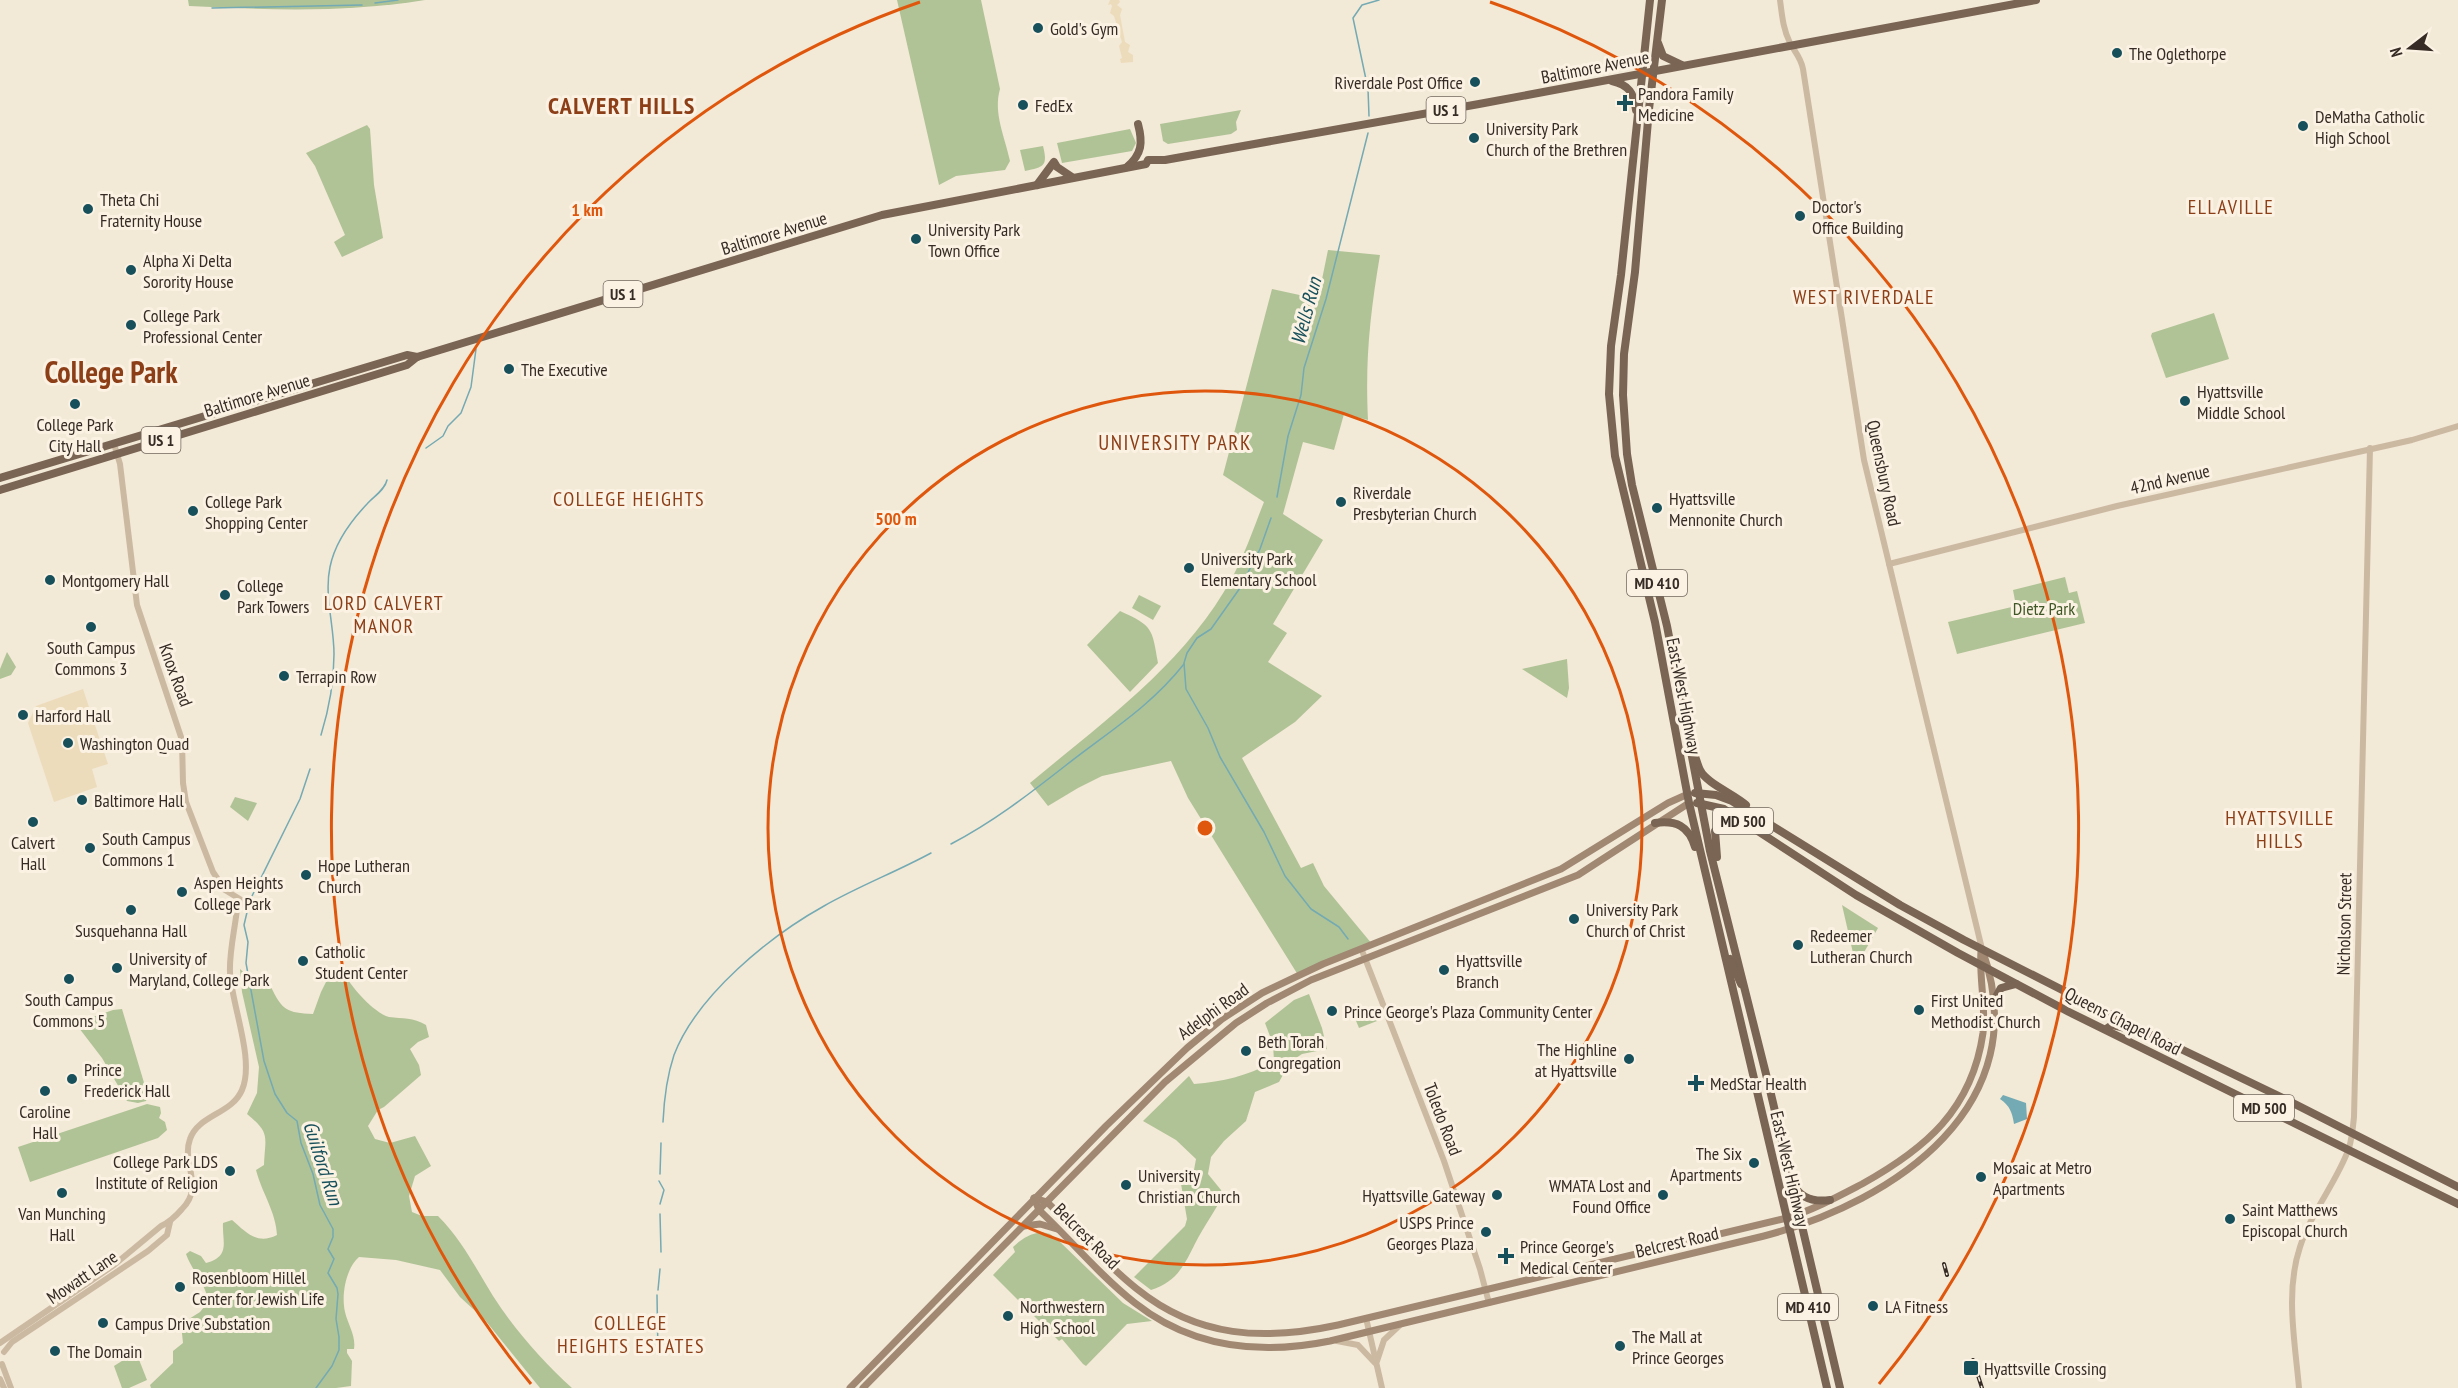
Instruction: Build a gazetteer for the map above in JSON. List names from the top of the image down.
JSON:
{
  "streets": {
    "main road": [
      "Baltimore Avenue",
      "US 1",
      "Queensbury Road",
      "MD 410",
      "East-West Highway",
      "MD 500",
      "Adelphi Road",
      "Queens Chapel Road",
      "Belcrest Road"
    ],
    "street": [
      "42nd Avenue",
      "Knox Road",
      "Nicholson Street",
      "Toledo Road",
      "Mowatt Lane"
    ]
  },
  "crossings": [
    ["Baltimore Avenue", "Queensbury Road"],
    ["Baltimore Avenue", "Knox Road"],
    ["Baltimore Avenue", "East-West Highway"],
    ["Queensbury Road", "42nd Avenue"],
    ["Queensbury Road", "Queens Chapel Road"],
    ["Queensbury Road", "Belcrest Road"],
    ["42nd Avenue", "Nicholson Street"],
    ["Knox Road", "Mowatt Lane"],
    ["East-West Highway", "Adelphi Road"],
    ["East-West Highway", "Queens Chapel Road"],
    ["East-West Highway", "Belcrest Road"],
    ["Nicholson Street", "Queens Chapel Road"],
    ["Adelphi Road", "Queens Chapel Road"],
    ["Adelphi Road", "Toledo Road"],
    ["Adelphi Road", "Belcrest Road"],
    ["Queens Chapel Road", "Belcrest Road"],
    ["Toledo Road", "Belcrest Road"]
  ],
  "districts": [
    "CALVERT HILLS",
    "ELLAVILLE",
    "WEST RIVERDALE",
    "College Park",
    "UNIVERSITY PARK",
    "COLLEGE HEIGHTS",
    "LORD CALVERT MANOR",
    "HYATTSVILLE HILLS",
    "COLLEGE HEIGHTS ESTATES"
  ],
  "water": ["Wells Run", "Guilford Run"],
  "parks": ["Dietz Park"],
  "places": {
    "other": [
      "Gold's Gym",
      "The Oglethorpe",
      "Riverdale Post Office",
      "FedEx",
      "DeMatha Catholic High School",
      "University Park Church of the Brethren",
      "Theta Chi Fraternity House",
      "Doctor's Office Building",
      "University Park Town Office",
      "Alpha Xi Delta Sorority House",
      "College Park Professional Center",
      "The Executive",
      "Hyattsville Middle School",
      "College Park City Hall",
      "Riverdale Presbyterian Church",
      "Hyattsville Mennonite Church",
      "College Park Shopping Center",
      "University Park Elementary School",
      "Montgomery Hall",
      "College Park Towers",
      "South Campus Commons 3",
      "Terrapin Row",
      "Harford Hall",
      "Washington Quad",
      "Baltimore Hall",
      "Calvert Hall",
      "South Campus Commons 1",
      "Hope Lutheran Church",
      "Aspen Heights College Park",
      "Susquehanna Hall",
      "University Park Church of Christ",
      "Redeemer Lutheran Church",
      "Catholic Student Center",
      "University of Maryland, College Park",
      "Hyattsville Branch",
      "South Campus Commons 5",
      "First United Methodist Church",
      "Prince George's Plaza Community Center",
      "Beth Torah Congregation",
      "The Highline at Hyattsville",
      "Prince Frederick Hall",
      "Caroline Hall",
      "The Six Apartments",
      "College Park LDS Institute of Religion",
      "Mosaic at Metro Apartments",
      "University Christian Church",
      "Van Munching Hall",
      "Hyattsville Gateway",
      "WMATA Lost and Found Office",
      "Saint Matthews Episcopal Church",
      "USPS Prince Georges Plaza",
      "Rosenbloom Hillel Center for Jewish Life",
      "LA Fitness",
      "Northwestern High School",
      "Campus Drive Substation",
      "The Mall at Prince Georges",
      "The Domain"
    ],
    "health": ["Pandora Family Medicine", "MedStar Health", "Prince George's Medical Center"],
    "transit": ["Hyattsville Crossing"]
  },
  "north": "left",
  "rings": ["1 km", "500 m"]
}
